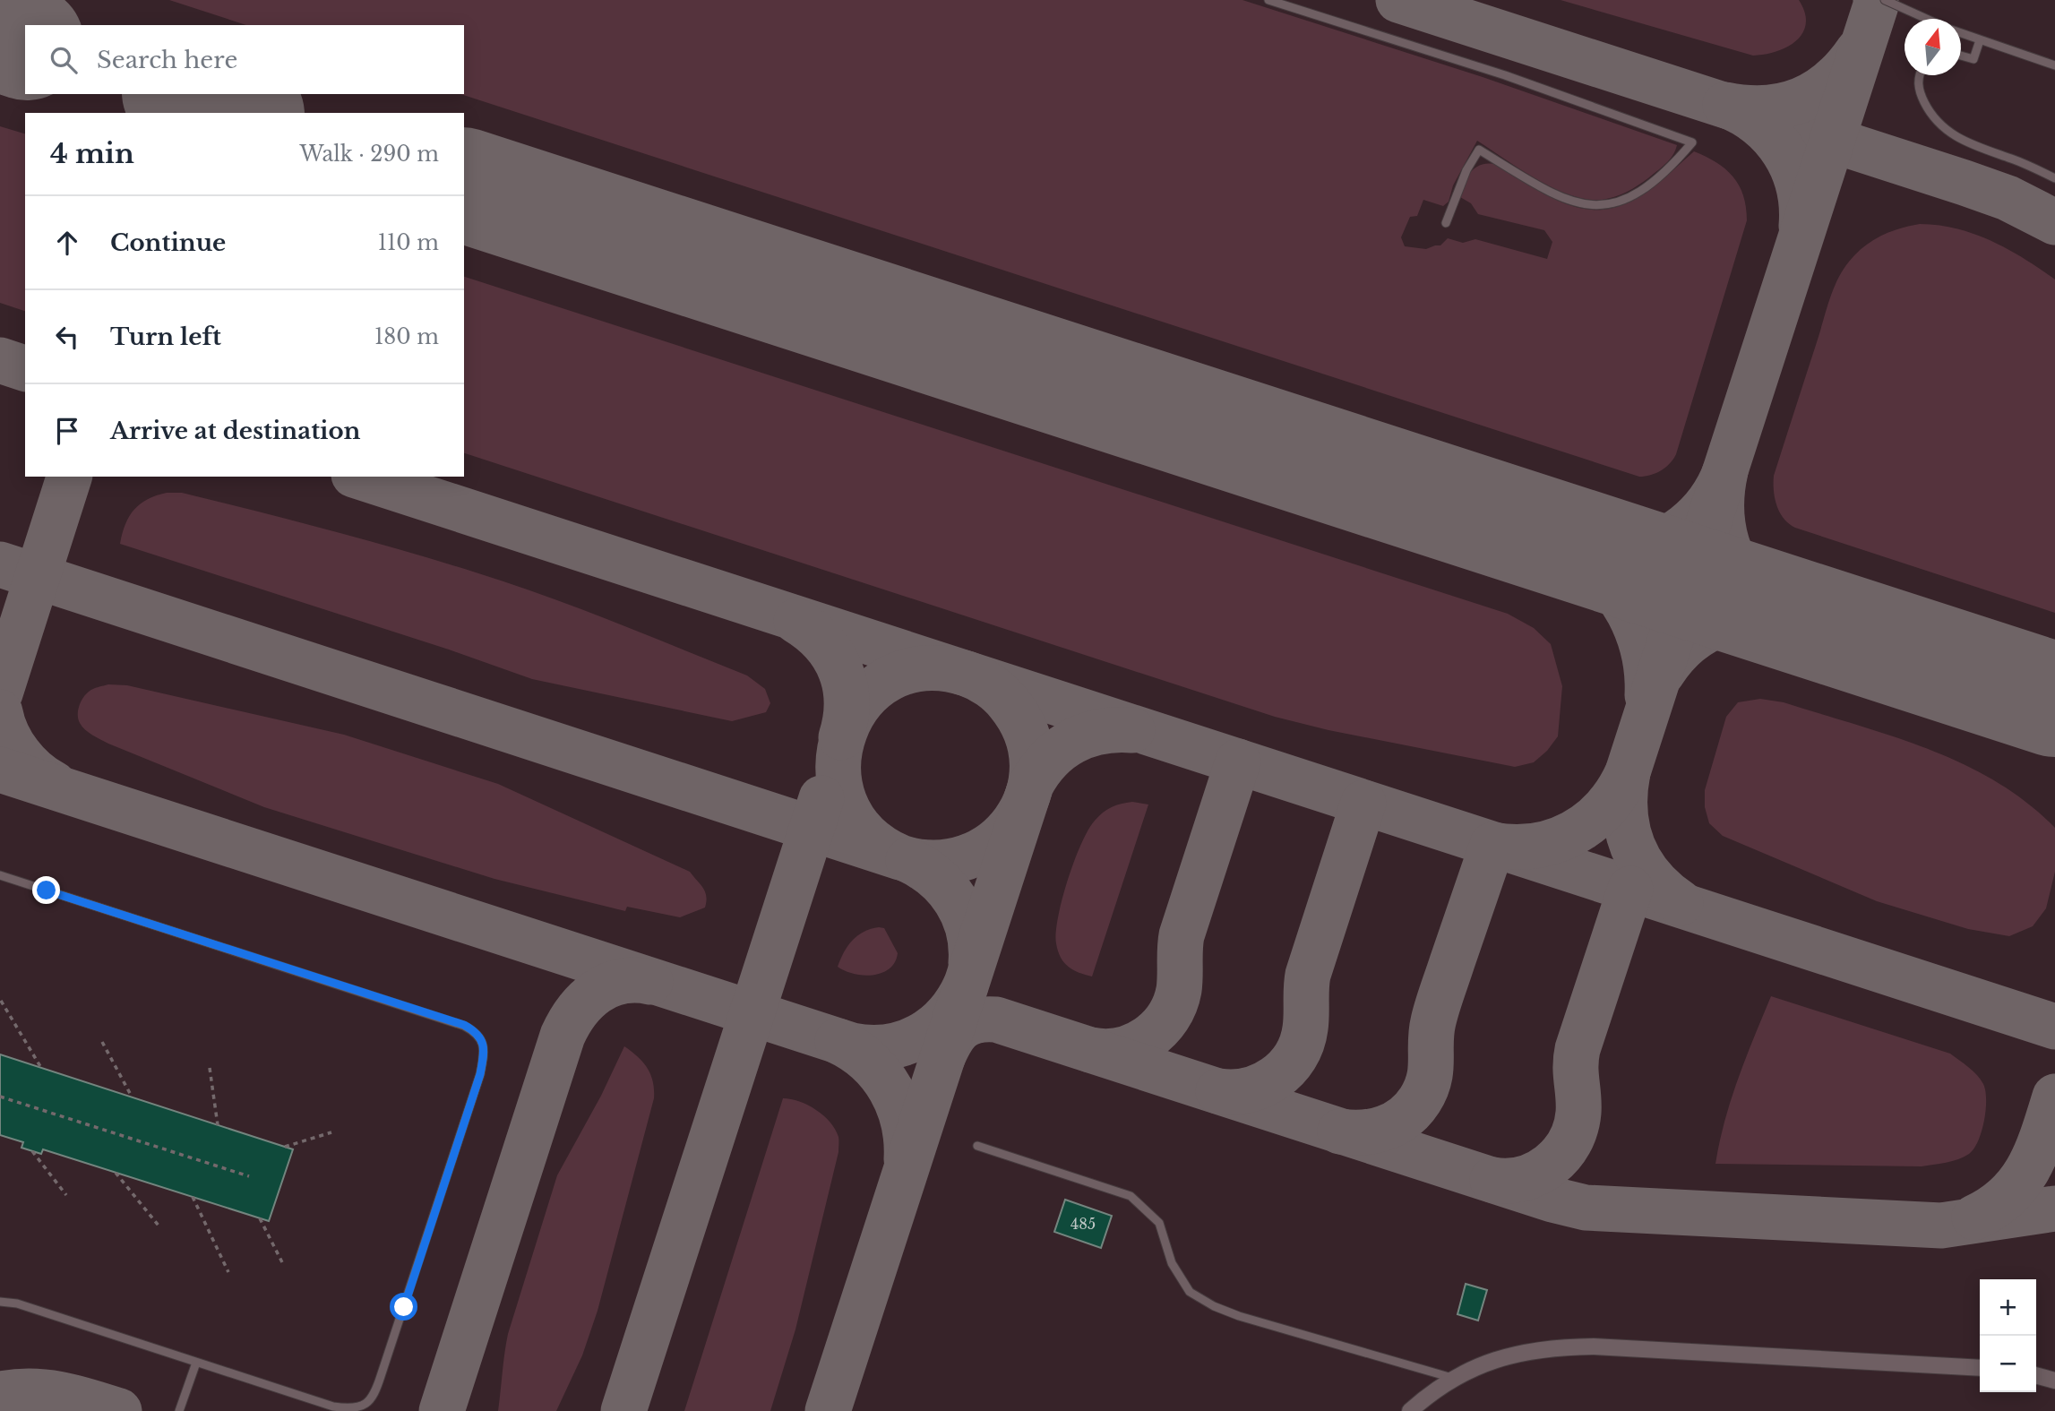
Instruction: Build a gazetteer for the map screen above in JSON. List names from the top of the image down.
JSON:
{
  "house_numbers": ["485"],
  "north": "top",
  "page": {
    "search": "Search here",
    "heading": ["4 min", "Walk · 290 m"],
    "list": [
      ["Continue", "110 m"],
      ["Turn left", "180 m"],
      "Arrive at destination"
    ],
    "map_buttons": ["+", "−"]
  }
}
